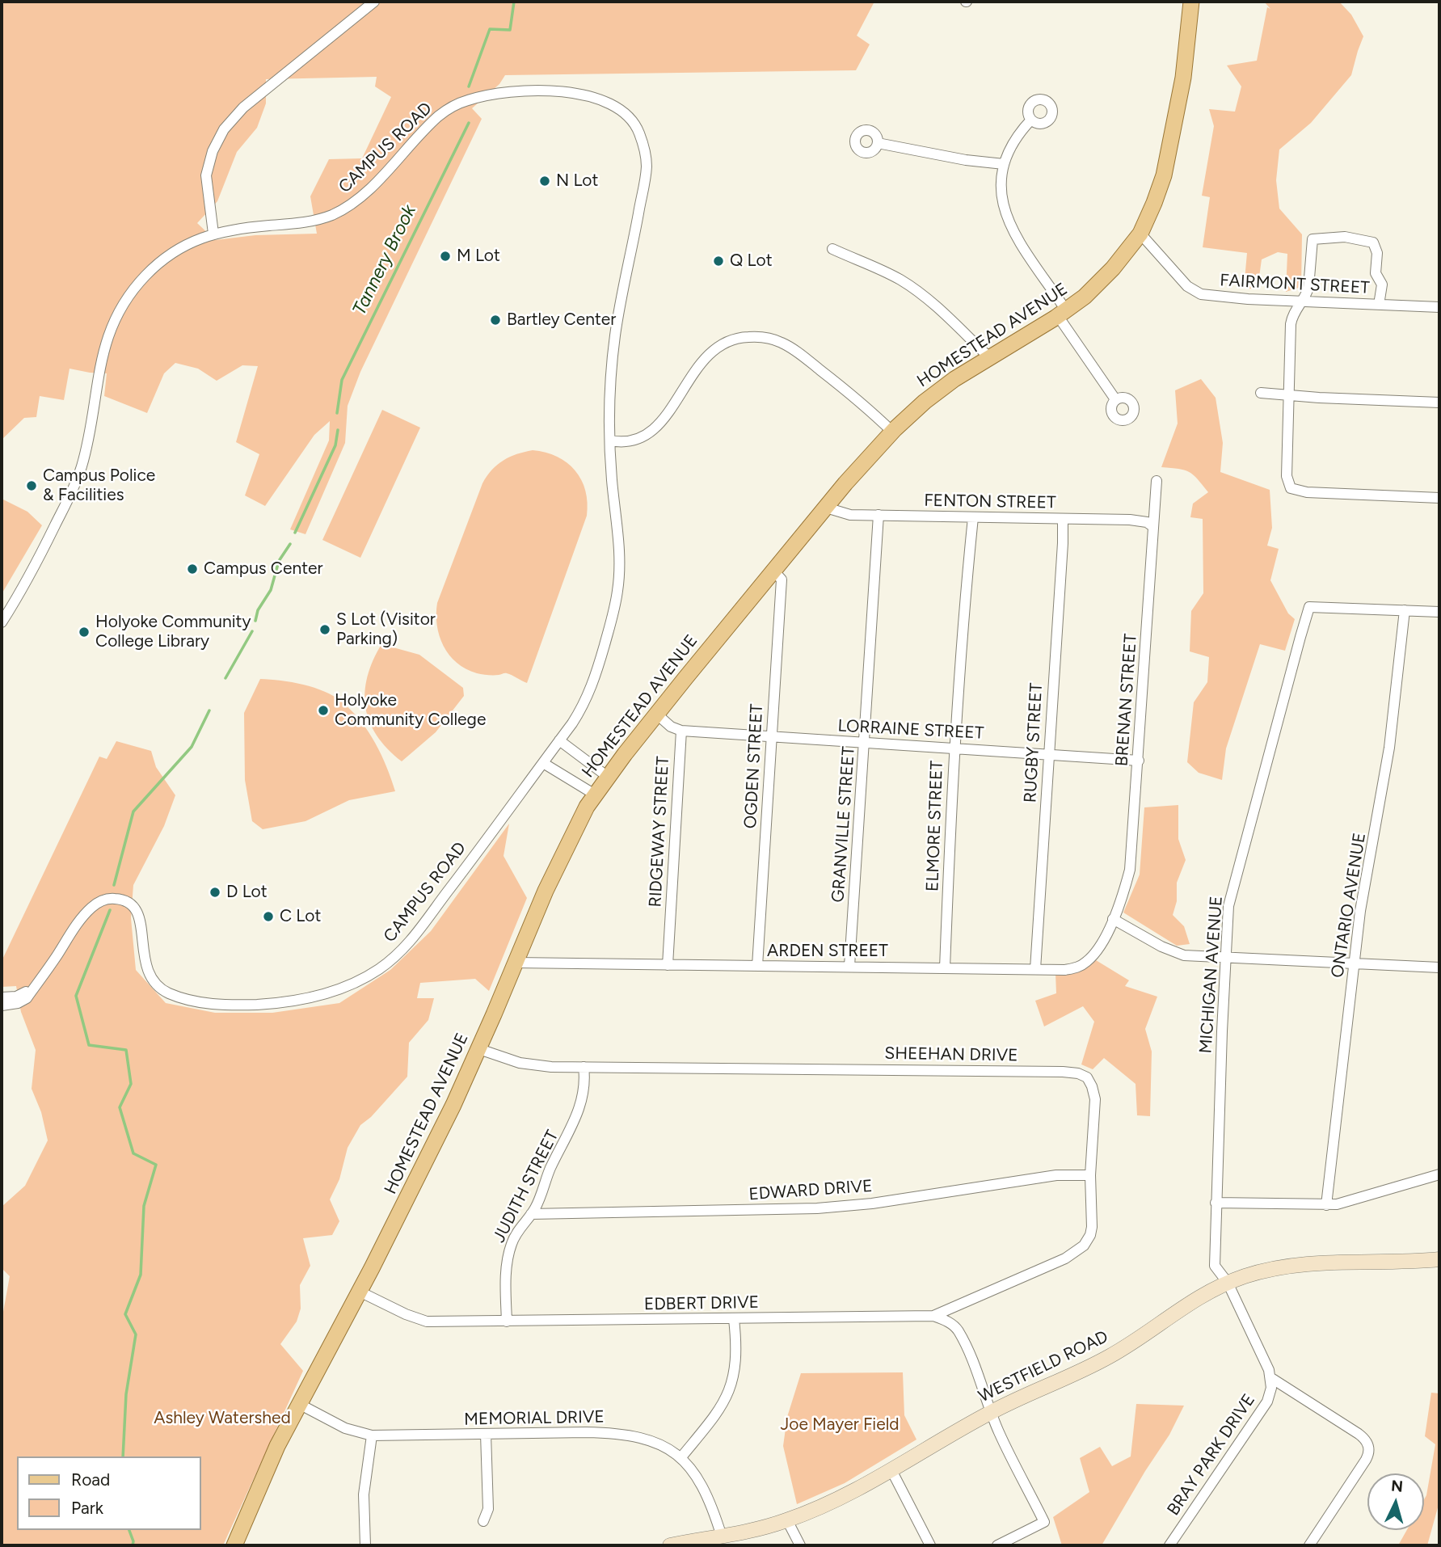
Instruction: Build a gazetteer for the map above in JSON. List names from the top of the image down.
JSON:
{
  "streets": {
    "main road": ["HOMESTEAD AVENUE", "WESTFIELD ROAD"],
    "street": [
      "CAMPUS ROAD",
      "FAIRMONT STREET",
      "FENTON STREET",
      "BRENAN STREET",
      "LORRAINE STREET",
      "RUGBY STREET",
      "OGDEN STREET",
      "GRANVILLE STREET",
      "ELMORE STREET",
      "RIDGEWAY STREET",
      "ONTARIO AVENUE",
      "ARDEN STREET",
      "MICHIGAN AVENUE",
      "SHEEHAN DRIVE",
      "JUDITH STREET",
      "EDWARD DRIVE",
      "EDBERT DRIVE",
      "MEMORIAL DRIVE",
      "BRAY PARK DRIVE"
    ]
  },
  "crossings": [
    ["FAIRMONT STREET", "HOMESTEAD AVENUE"],
    ["HOMESTEAD AVENUE", "FENTON STREET"],
    ["HOMESTEAD AVENUE", "OGDEN STREET"],
    ["HOMESTEAD AVENUE", "ARDEN STREET"],
    ["HOMESTEAD AVENUE", "SHEEHAN DRIVE"],
    ["HOMESTEAD AVENUE", "EDBERT DRIVE"],
    ["HOMESTEAD AVENUE", "MEMORIAL DRIVE"],
    ["FENTON STREET", "BRENAN STREET"],
    ["FENTON STREET", "RUGBY STREET"],
    ["FENTON STREET", "GRANVILLE STREET"],
    ["FENTON STREET", "ELMORE STREET"],
    ["BRENAN STREET", "LORRAINE STREET"],
    ["BRENAN STREET", "ARDEN STREET"],
    ["LORRAINE STREET", "RUGBY STREET"],
    ["LORRAINE STREET", "OGDEN STREET"],
    ["LORRAINE STREET", "GRANVILLE STREET"],
    ["LORRAINE STREET", "ELMORE STREET"],
    ["LORRAINE STREET", "RIDGEWAY STREET"],
    ["RUGBY STREET", "ARDEN STREET"],
    ["OGDEN STREET", "ARDEN STREET"],
    ["GRANVILLE STREET", "ARDEN STREET"],
    ["ELMORE STREET", "ARDEN STREET"],
    ["RIDGEWAY STREET", "ARDEN STREET"],
    ["ONTARIO AVENUE", "MICHIGAN AVENUE"],
    ["MICHIGAN AVENUE", "WESTFIELD ROAD"],
    ["SHEEHAN DRIVE", "JUDITH STREET"],
    ["SHEEHAN DRIVE", "EDWARD DRIVE"],
    ["SHEEHAN DRIVE", "EDBERT DRIVE"],
    ["JUDITH STREET", "EDWARD DRIVE"],
    ["JUDITH STREET", "EDBERT DRIVE"],
    ["WESTFIELD ROAD", "MEMORIAL DRIVE"]
  ],
  "water": ["Tannery Brook"],
  "parks": ["Ashley Watershed", "Joe Mayer Field"],
  "places": [
    "N Lot",
    "M Lot",
    "Q Lot",
    "Bartley Center",
    "Campus Police & Facilities",
    "Campus Center",
    "S Lot (Visitor Parking)",
    "Holyoke Community College Library",
    "Holyoke Community College",
    "D Lot",
    "C Lot"
  ],
  "legend": ["Road", "Park"],
  "north": "top"
}
